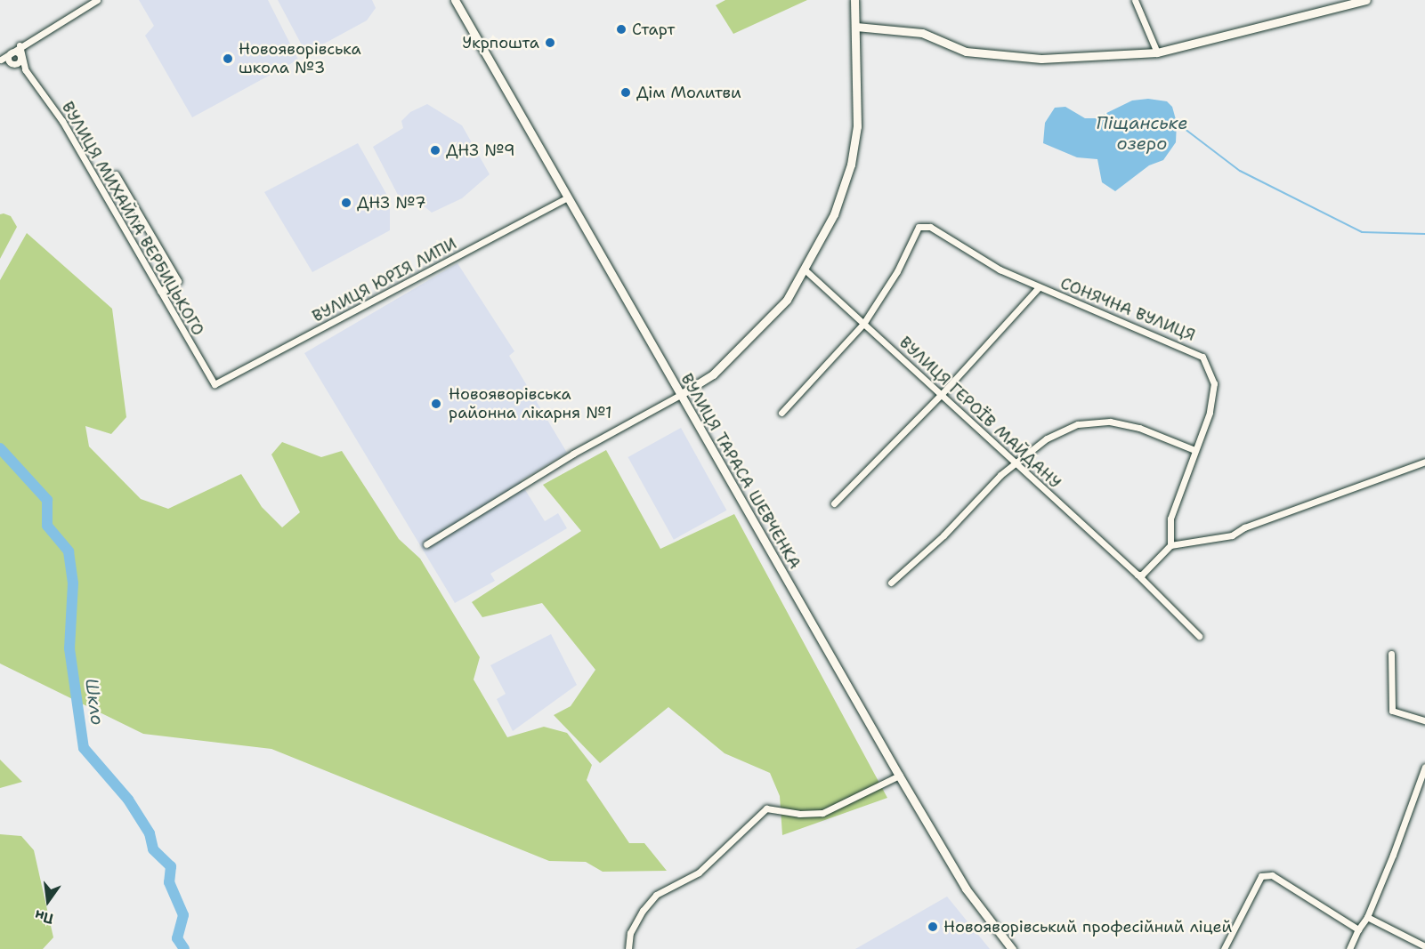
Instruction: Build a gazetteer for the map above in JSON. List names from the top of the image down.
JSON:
{
  "streets": {
    "street": [
      "ВУЛИЦЯ МИХАЙЛА ВЕРБИЦЬКОГО",
      "ВУЛИЦЯ ЮРІЯ ЛИПИ",
      "СОНЯЧНА ВУЛИЦЯ",
      "ВУЛИЦЯ ГЕРОЇВ МАЙДАНУ",
      "ВУЛИЦЯ ТАРАСА ШЕВЧЕНКА"
    ]
  },
  "crossings": [
    ["ВУЛИЦЯ МИХАЙЛА ВЕРБИЦЬКОГО", "ВУЛИЦЯ ЮРІЯ ЛИПИ"],
    ["ВУЛИЦЯ ЮРІЯ ЛИПИ", "ВУЛИЦЯ ТАРАСА ШЕВЧЕНКА"],
    ["СОНЯЧНА ВУЛИЦЯ", "ВУЛИЦЯ ГЕРОЇВ МАЙДАНУ"]
  ],
  "water": ["Піщанське озеро", "Шкло"],
  "places": [
    "Старт",
    "Укрпошта",
    "Новояворівська школа №3",
    "Дім Молитви",
    "ДНЗ №9",
    "ДНЗ №7",
    "Новояворівська районна лікарня №1",
    "Новояворівський професійний ліцей"
  ],
  "north": "bottom"
}
